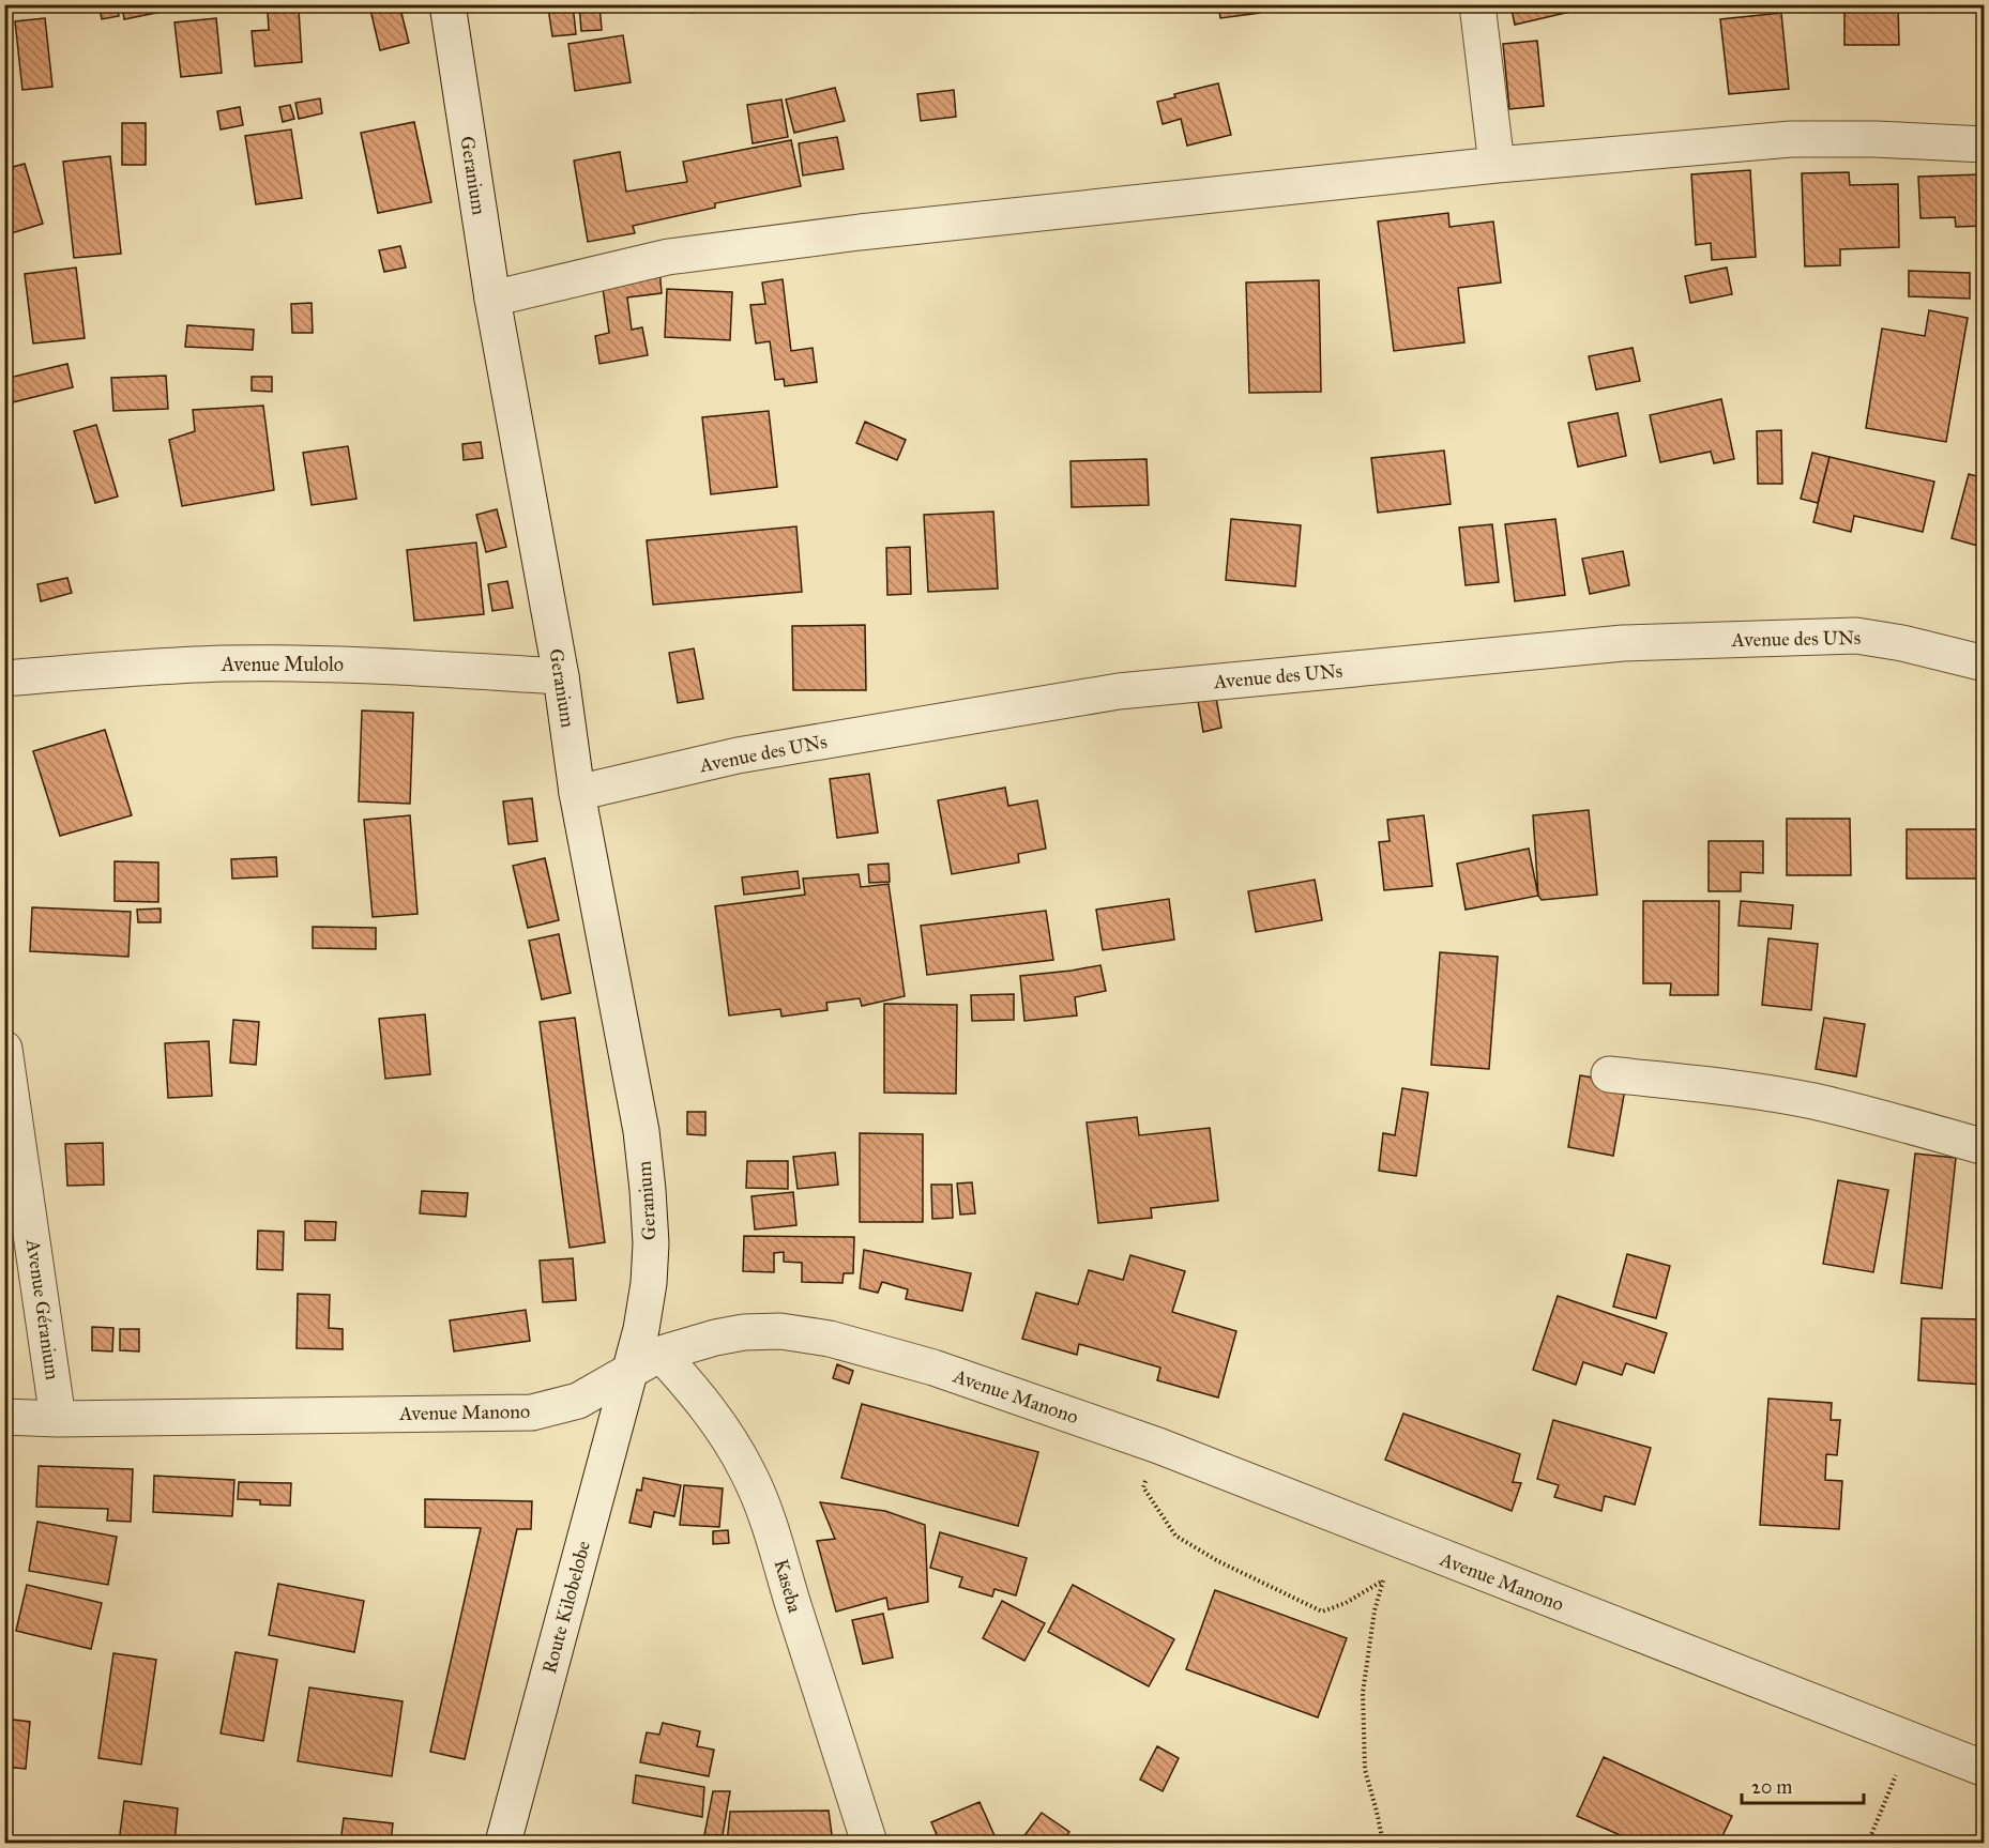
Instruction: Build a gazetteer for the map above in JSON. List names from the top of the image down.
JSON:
{
  "streets": {
    "street": [
      "Geranium",
      "Avenue des UNs",
      "Avenue Mulolo",
      "Avenue Géranium",
      "Avenue Manono",
      "Kaseba",
      "Route Kilobelobe"
    ]
  },
  "crossings": [
    ["Geranium", "Avenue des UNs"],
    ["Geranium", "Avenue Mulolo"],
    ["Geranium", "Avenue Manono"],
    ["Geranium", "Route Kilobelobe"],
    ["Avenue Géranium", "Avenue Manono"],
    ["Avenue Manono", "Kaseba"],
    ["Avenue Manono", "Route Kilobelobe"]
  ],
  "scale_bar": "20 m"
}
